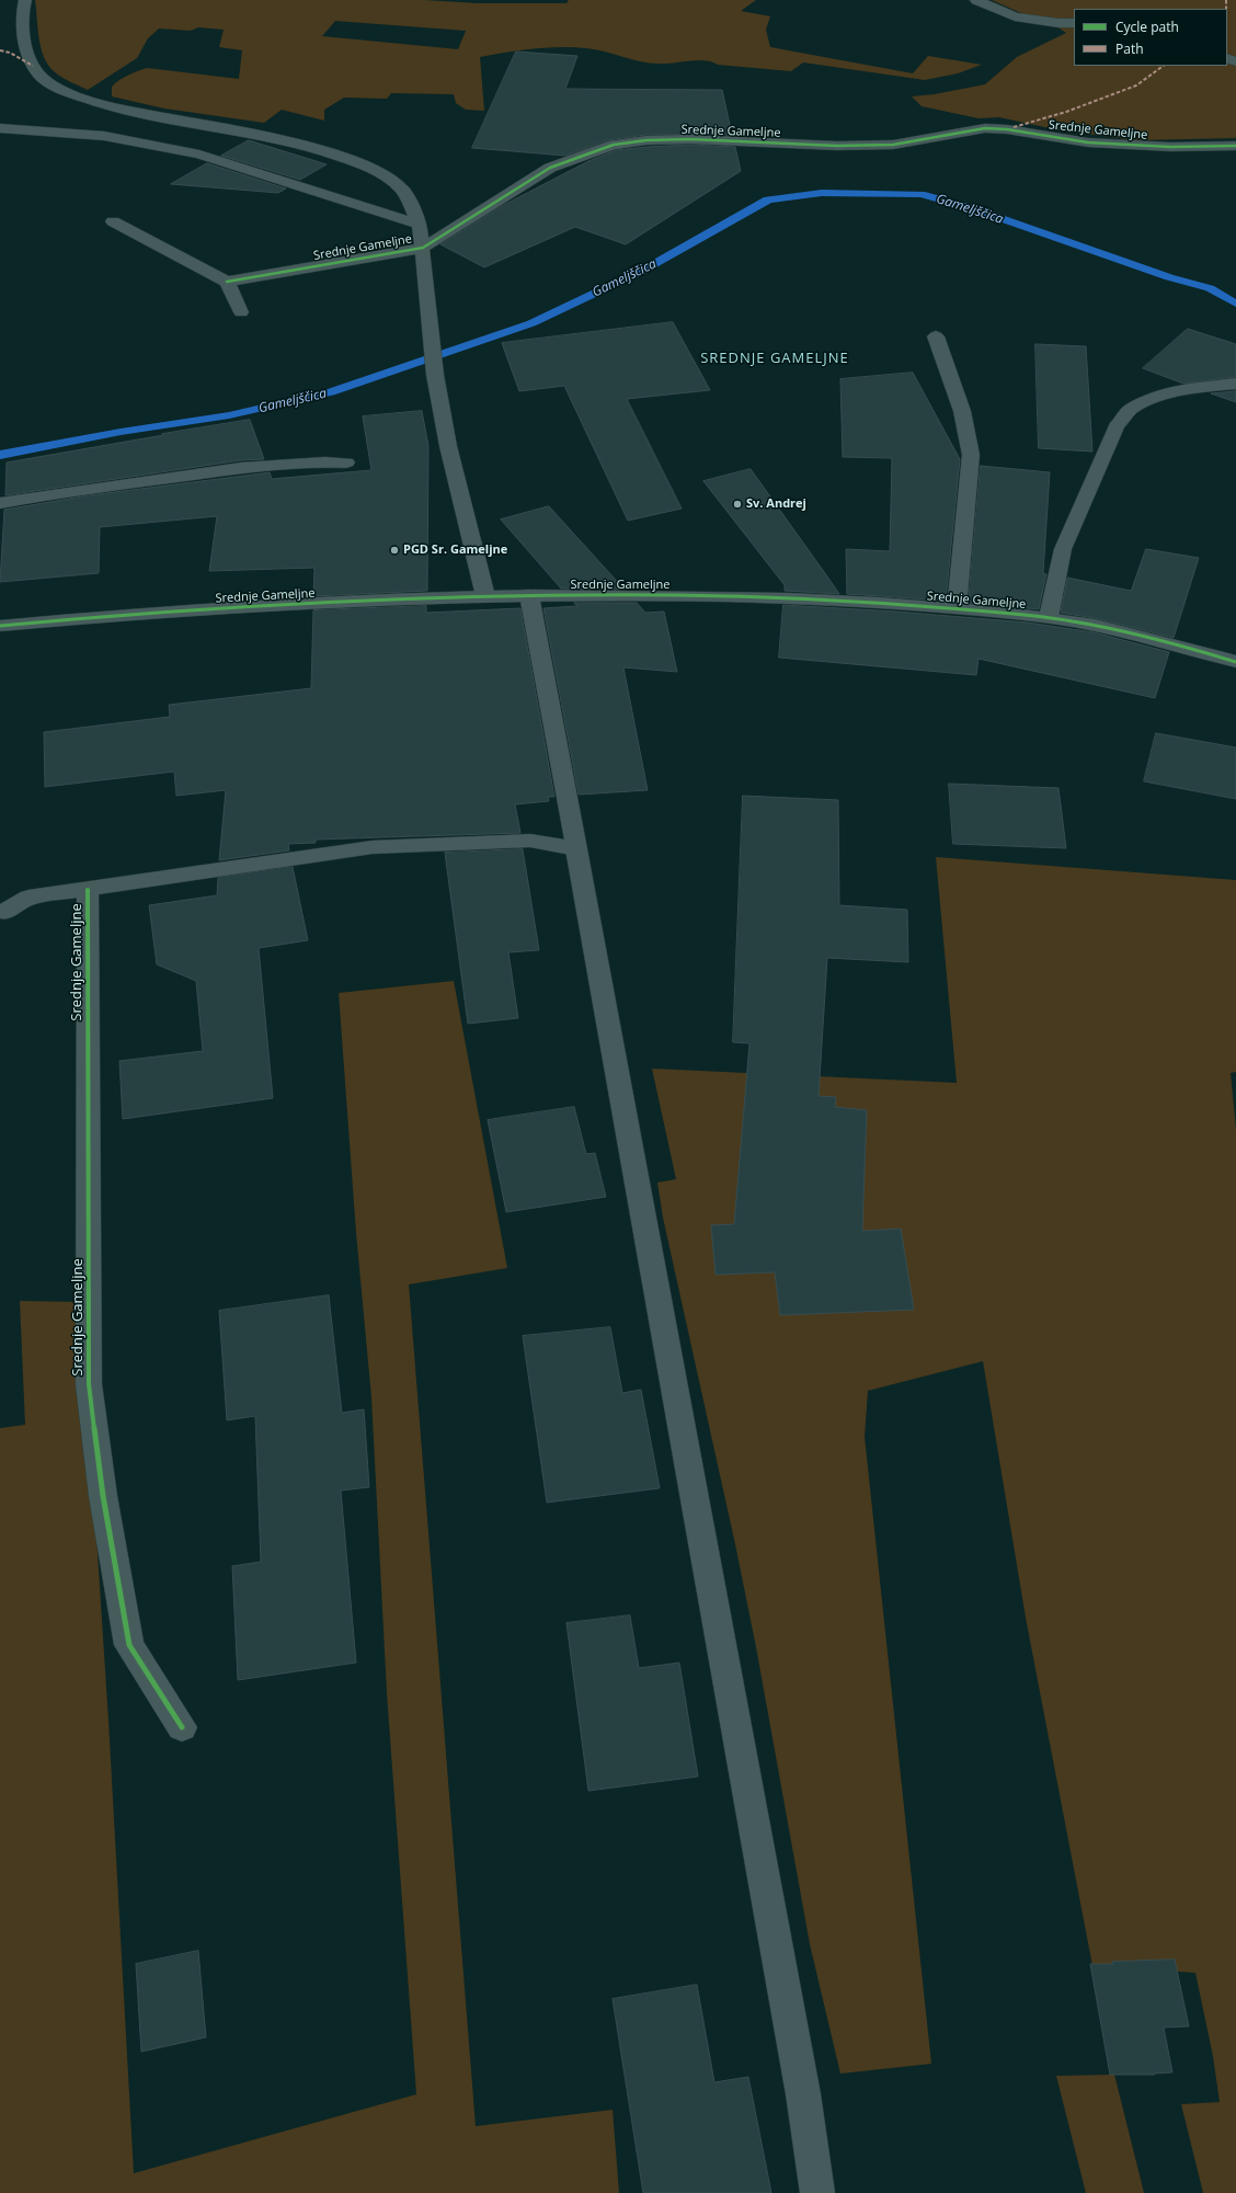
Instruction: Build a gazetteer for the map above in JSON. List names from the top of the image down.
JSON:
{
  "streets": {
    "street": ["Srednje Gameljne"]
  },
  "districts": ["SREDNJE GAMELJNE"],
  "water": ["Gameljščica"],
  "places": ["Sv. Andrej", "PGD Sr. Gameljne"],
  "legend": ["Cycle path", "Path"]
}
